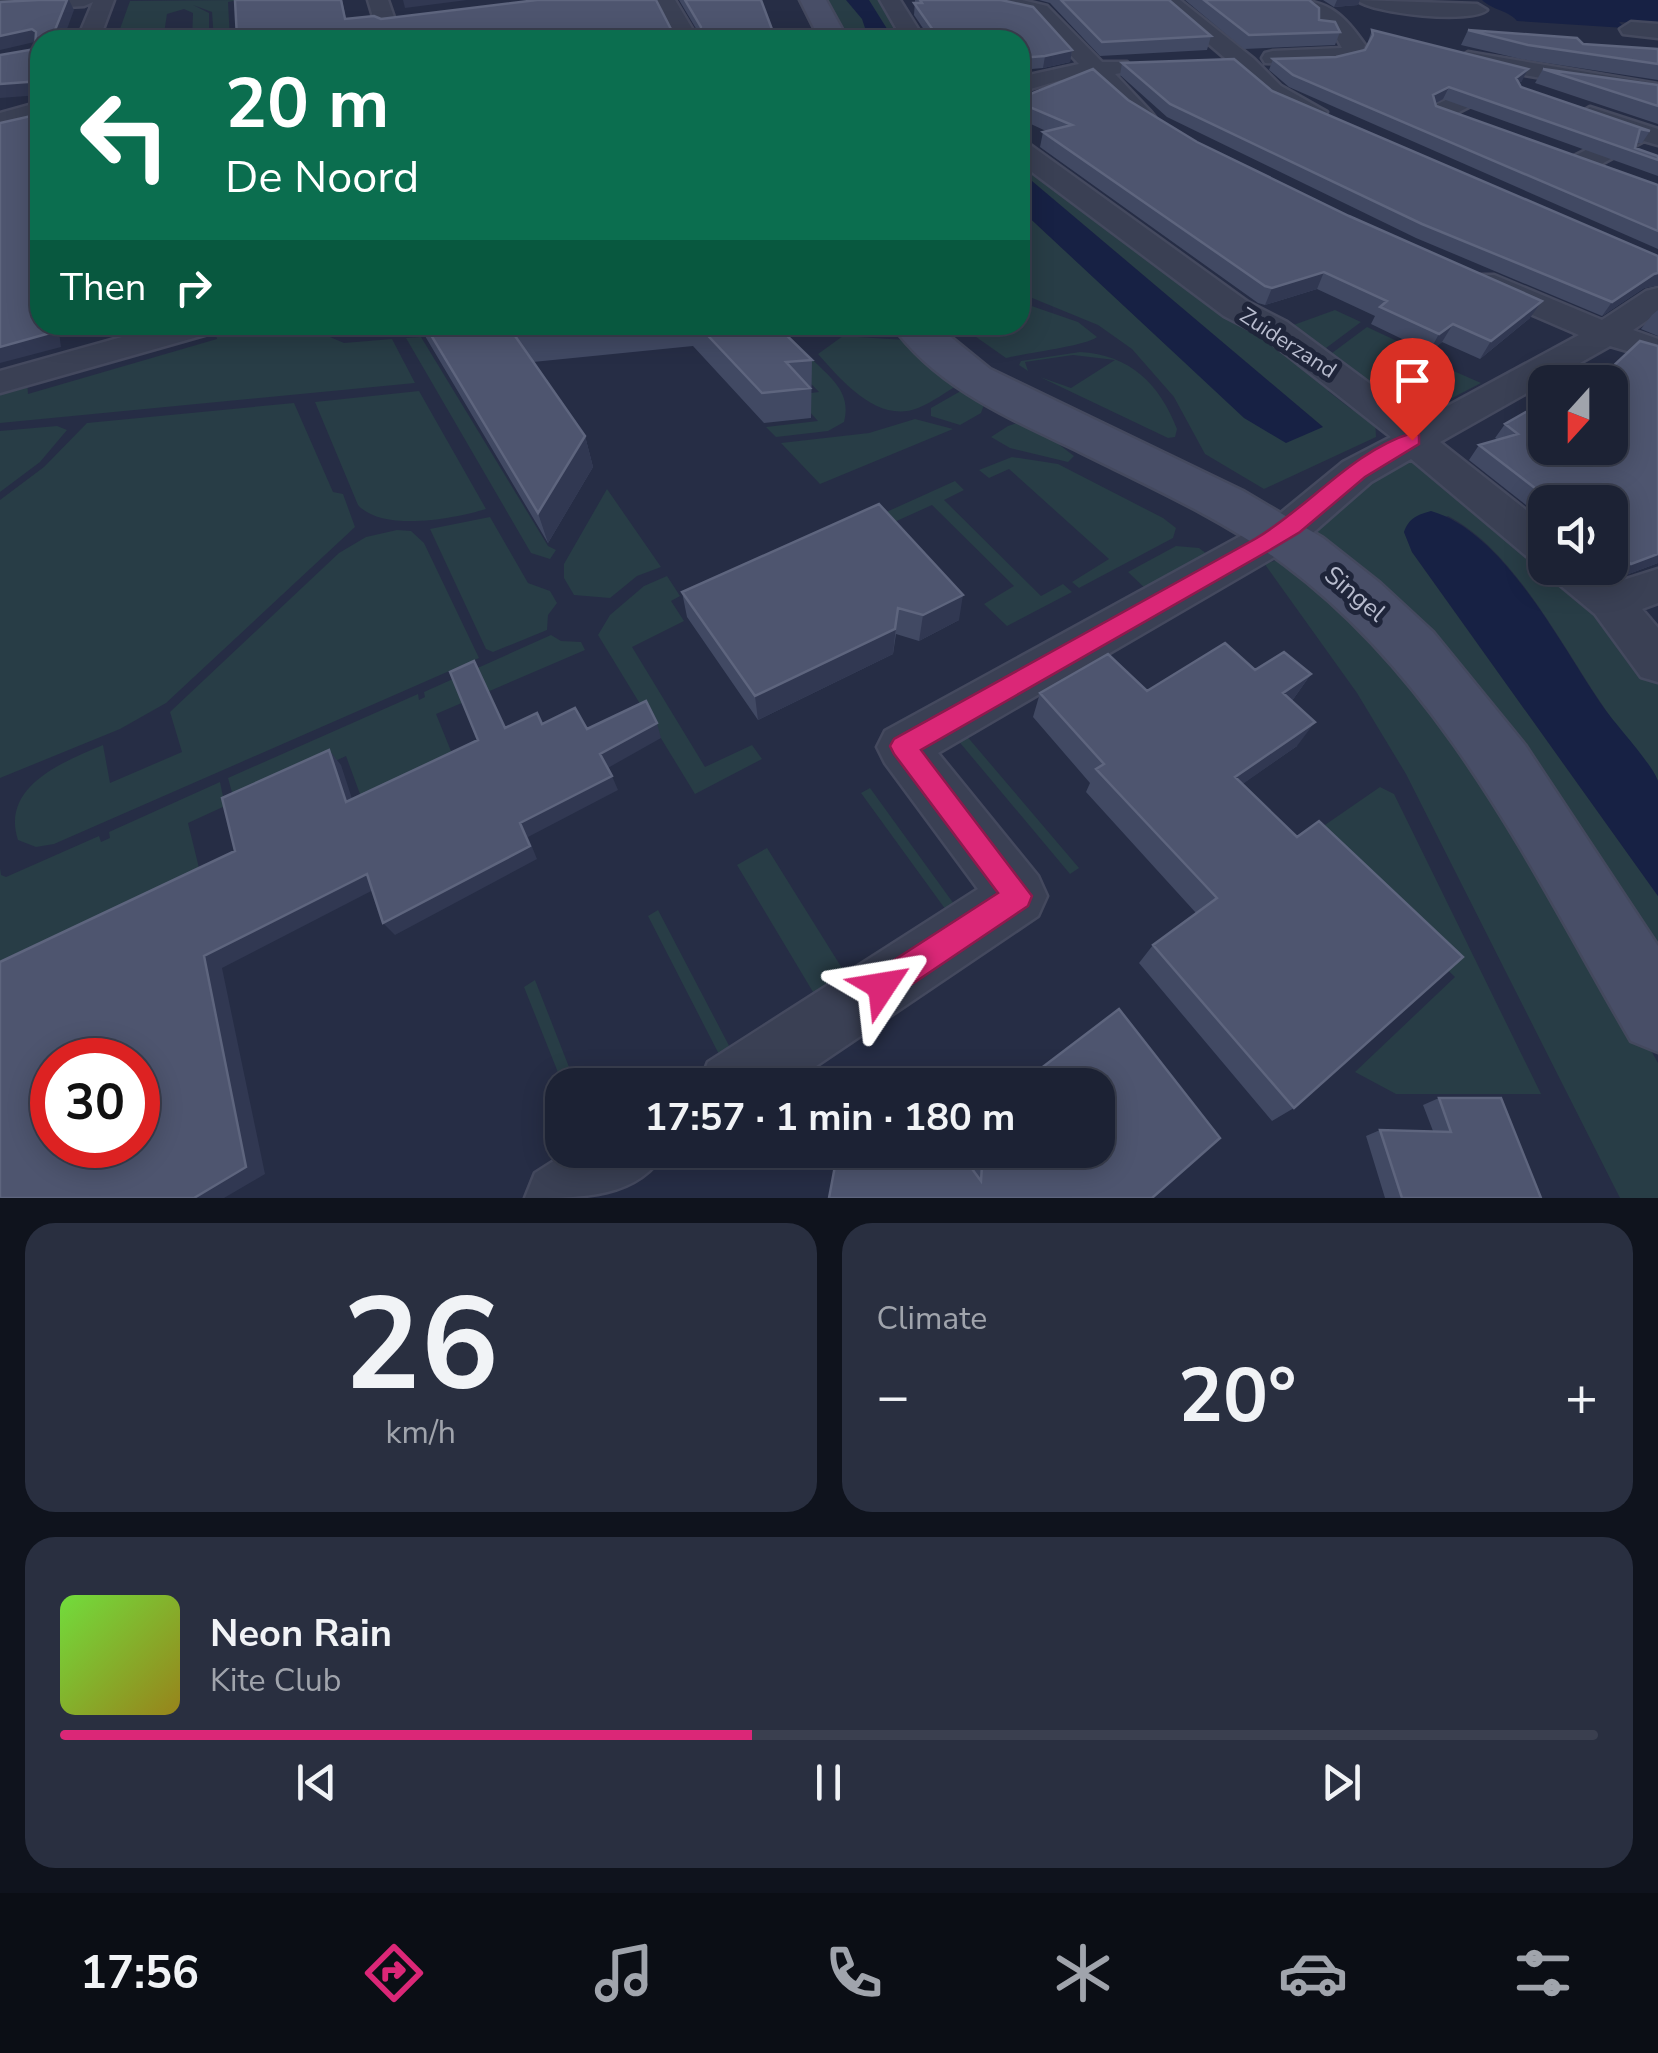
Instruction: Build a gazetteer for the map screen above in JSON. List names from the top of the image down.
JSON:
{
  "streets": {
    "main road": ["Singel"],
    "street": ["Zuiderzand"]
  },
  "north": "bottom",
  "page": {
    "turn": ["20 m", "De Noord"],
    "then": "Then",
    "limit": "30",
    "trip": "17:57 · 1 min · 180 m",
    "tile": [
      ["26", "km/h"],
      "Climate"
    ],
    "heat": ["−", "20°", "+"],
    "song": ["Neon Rain", "Kite Club"],
    "tabs": "17:56"
  }
}
